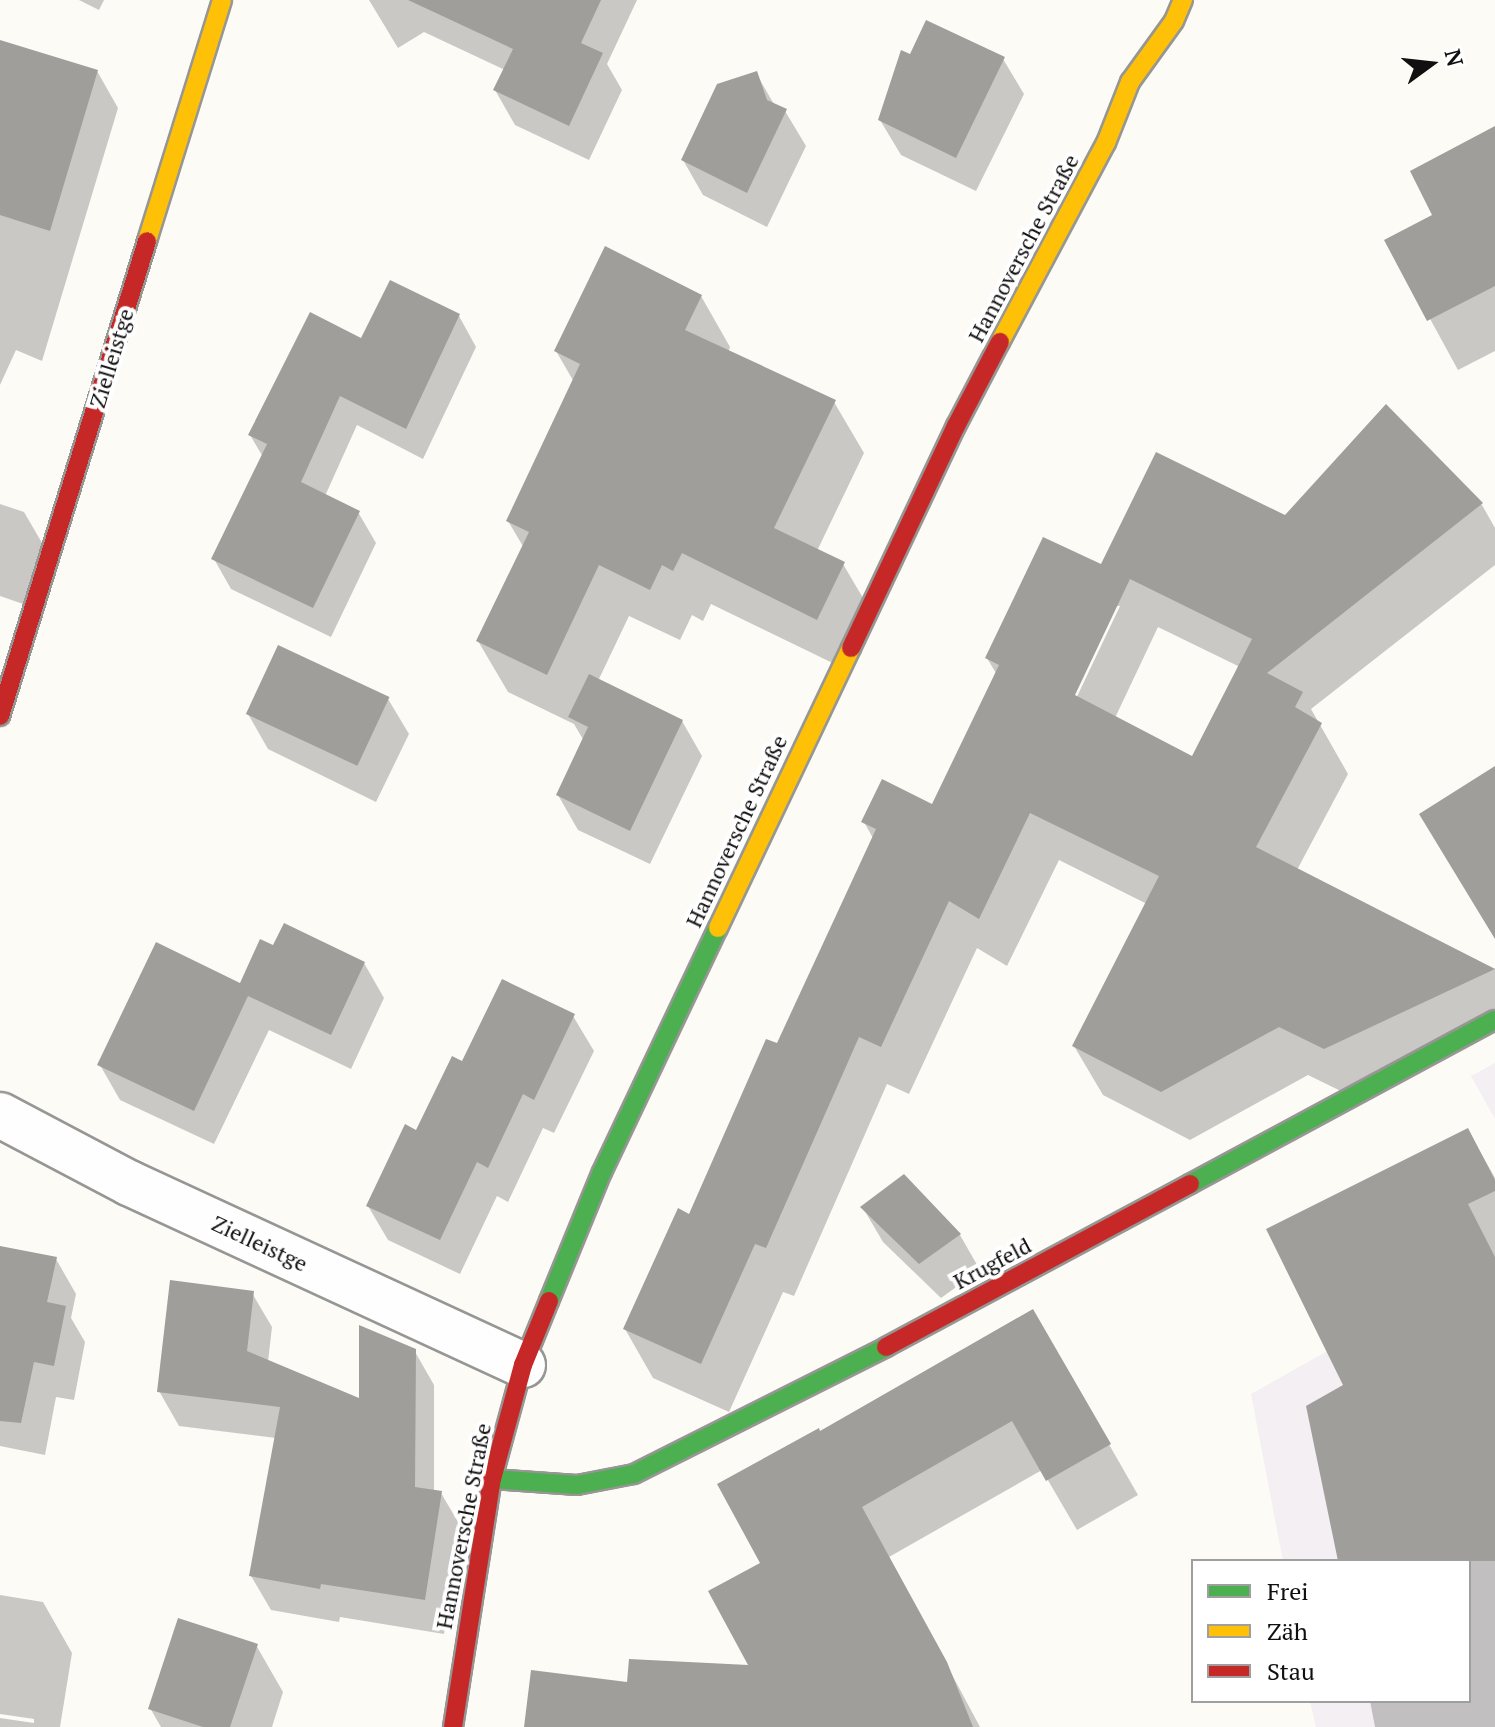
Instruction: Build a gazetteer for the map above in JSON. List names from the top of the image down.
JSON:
{
  "streets": {
    "street": ["Hannoversche Straße", "Zielleistge", "Krugfeld"]
  },
  "crossings": [
    ["Hannoversche Straße", "Zielleistge"],
    ["Hannoversche Straße", "Krugfeld"]
  ],
  "legend": ["Frei", "Zäh", "Stau"],
  "north": "right"
}
